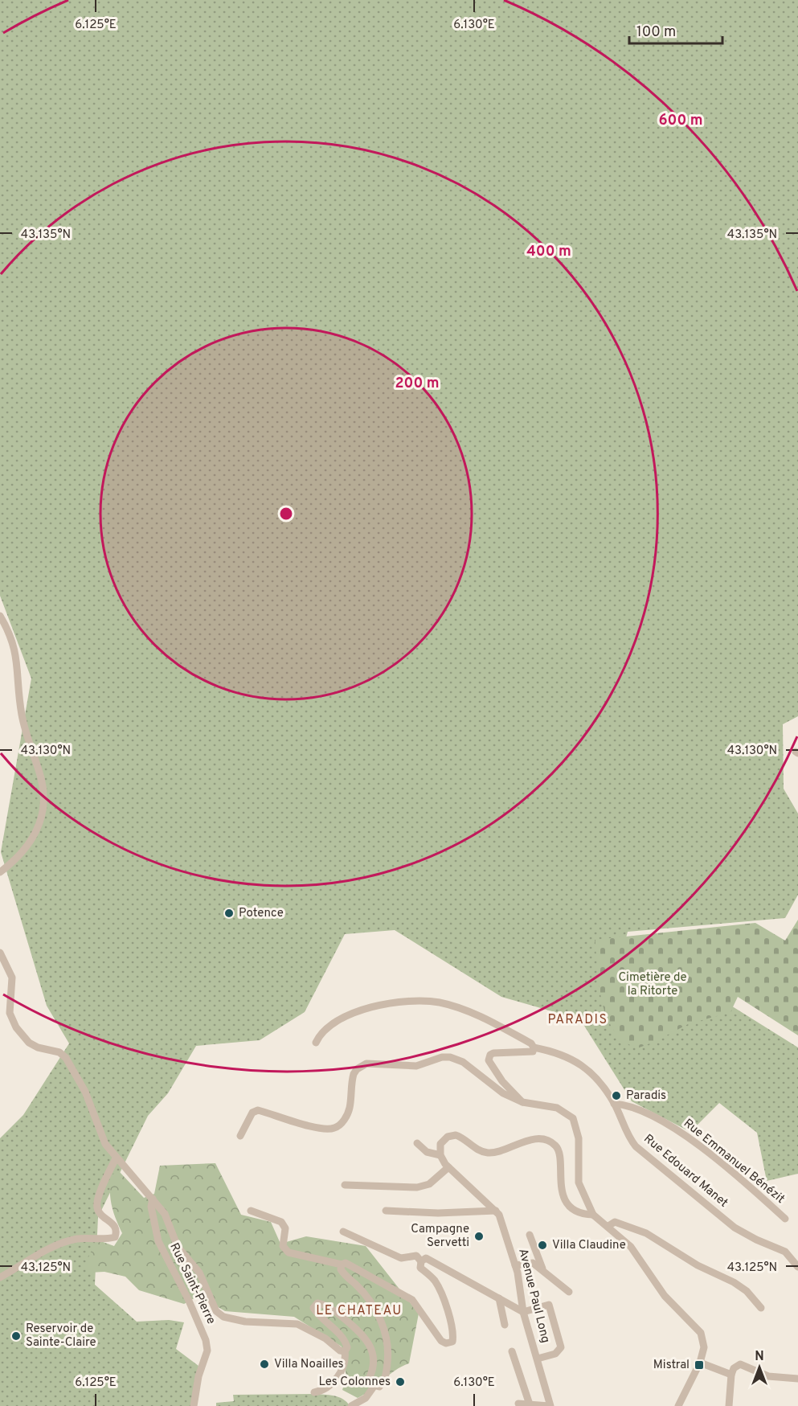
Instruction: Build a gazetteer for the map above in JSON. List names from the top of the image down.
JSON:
{
  "streets": {
    "street": [
      "Rue Emmanuel Bénézit",
      "Rue Edouard Manet",
      "Rue Saint-Pierre",
      "Avenue Paul Long"
    ]
  },
  "crossings": [
    ["Rue Emmanuel Bénézit", "Rue Edouard Manet"]
  ],
  "districts": ["PARADIS", "LE CHATEAU"],
  "parks": ["Cimetière de la Ritorte"],
  "places": {
    "other": [
      "Potence",
      "Paradis",
      "Campagne Servetti",
      "Villa Claudine",
      "Reservoir de Sainte-Claire",
      "Villa Noailles",
      "Les Colonnes"
    ],
    "transit": ["Mistral"]
  },
  "scale_bar": "100 m",
  "north": "top",
  "coordinates": [
    "6.125°E",
    "6.130°E",
    "43.135°N",
    "43.130°N",
    "43.125°N"
  ],
  "rings": ["600 m", "400 m", "200 m"]
}
